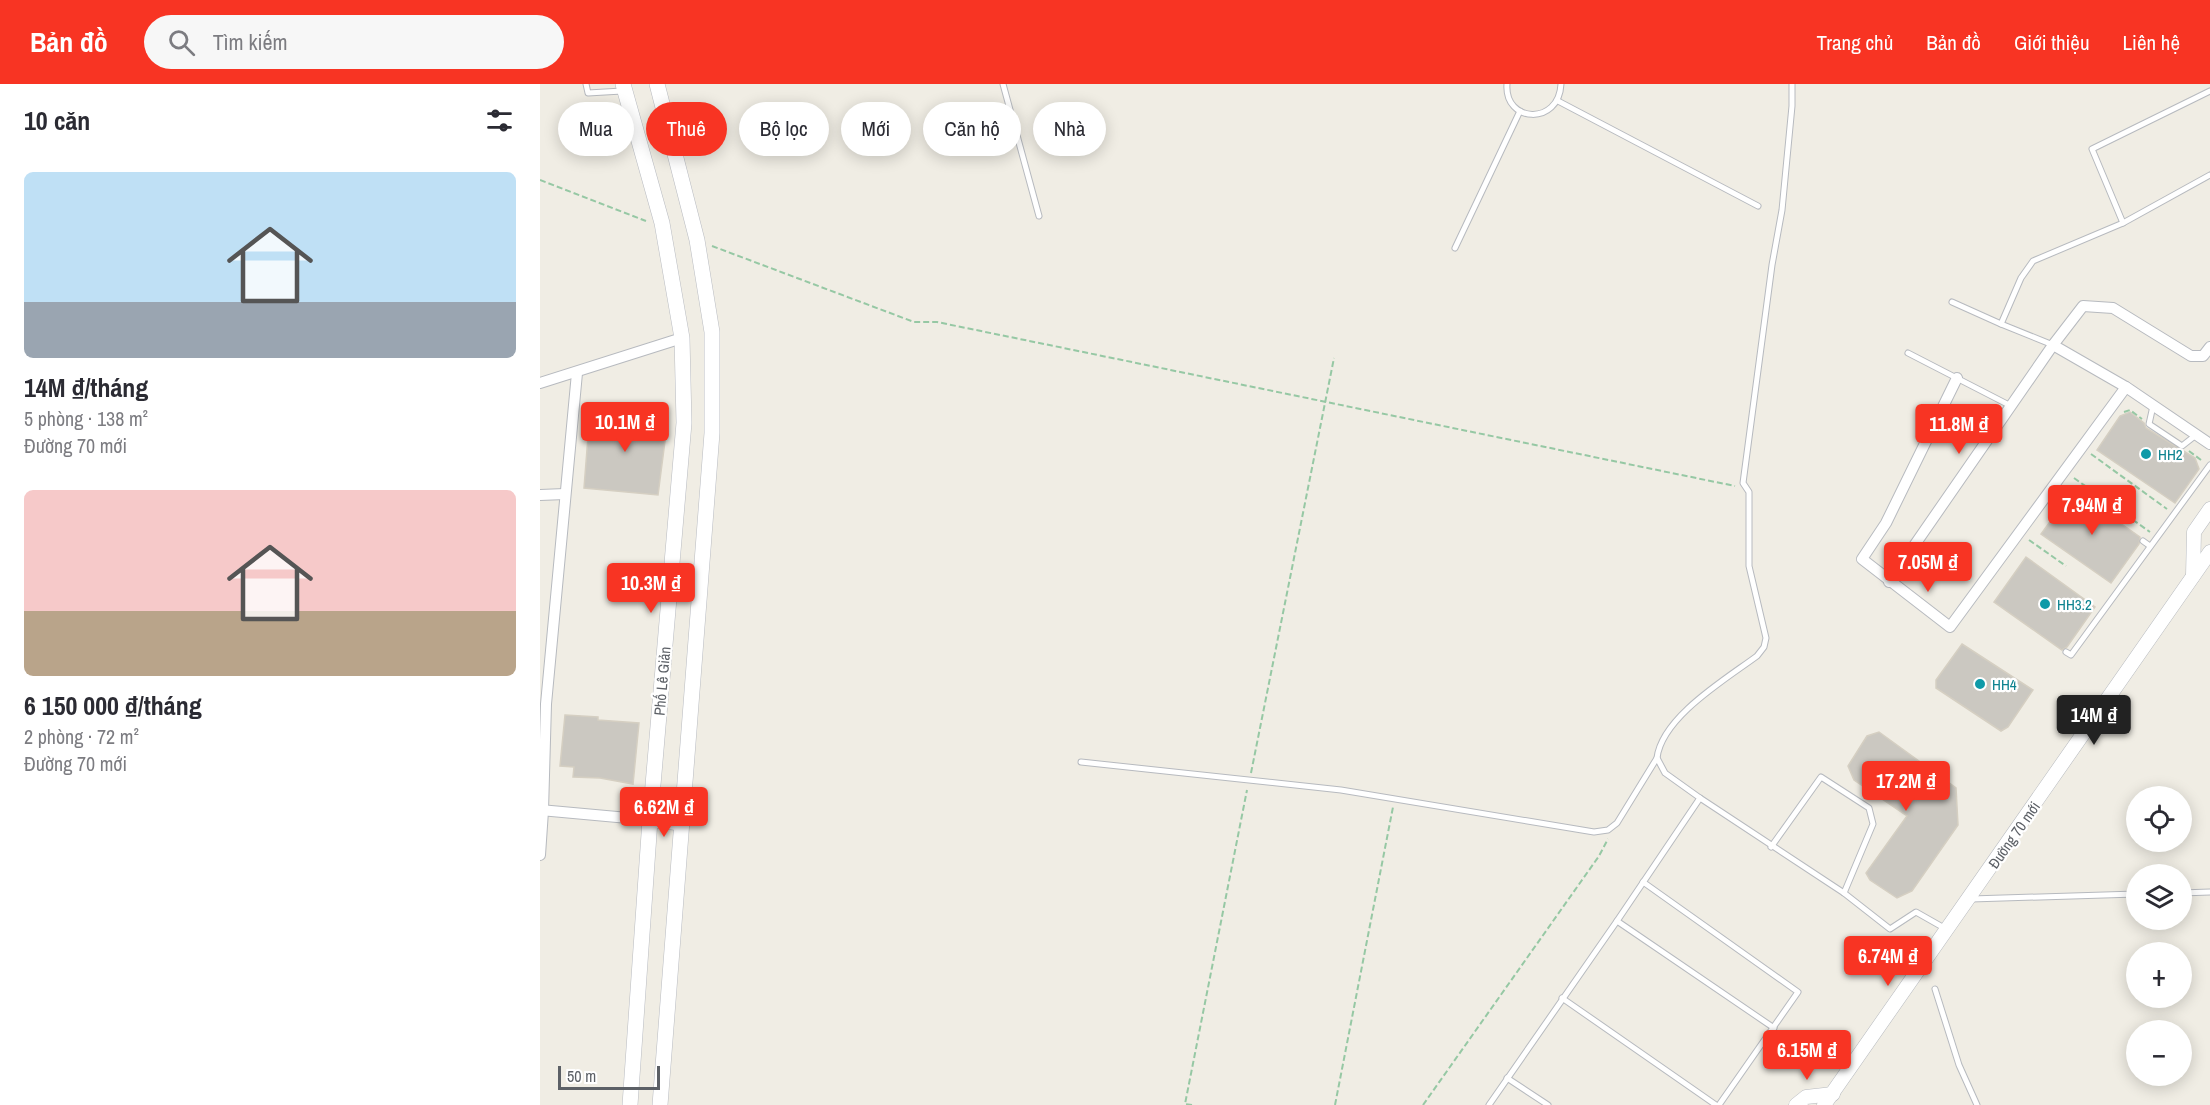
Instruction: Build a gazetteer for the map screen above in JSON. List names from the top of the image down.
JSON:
{
  "streets": {
    "main road": ["Phố Lê Giản"],
    "street": ["Đường 70 mới"]
  },
  "places": ["HH2", "HH3.2", "HH4"],
  "scale_bar": "50 m",
  "page": {
    "header": "Bản đồ",
    "search": "Tìm kiếm",
    "nav": [
      "Trang chủ",
      "Bản đồ",
      "Giới thiệu",
      "Liên hệ"
    ],
    "heading": "10 căn",
    "chip": [
      "Mua",
      "Thuê",
      "Bộ lọc",
      "Mới",
      "Căn hộ",
      "Nhà"
    ],
    "list": [
      {
        "name": "14M ₫/tháng",
        "note": "5 phòng · 138 m² · Đường 70 mới"
      },
      {
        "name": "6 150 000 ₫/tháng",
        "note": "2 phòng · 72 m² · Đường 70 mới"
      }
    ],
    "price": [
      "10.1M ₫",
      "11.8M ₫",
      "7.94M ₫",
      "7.05M ₫",
      "10.3M ₫",
      "14M ₫",
      "17.2M ₫",
      "6.62M ₫",
      "6.74M ₫",
      "6.15M ₫"
    ],
    "map_buttons": ["+", "−"],
    "scale": "50 m"
  }
}
